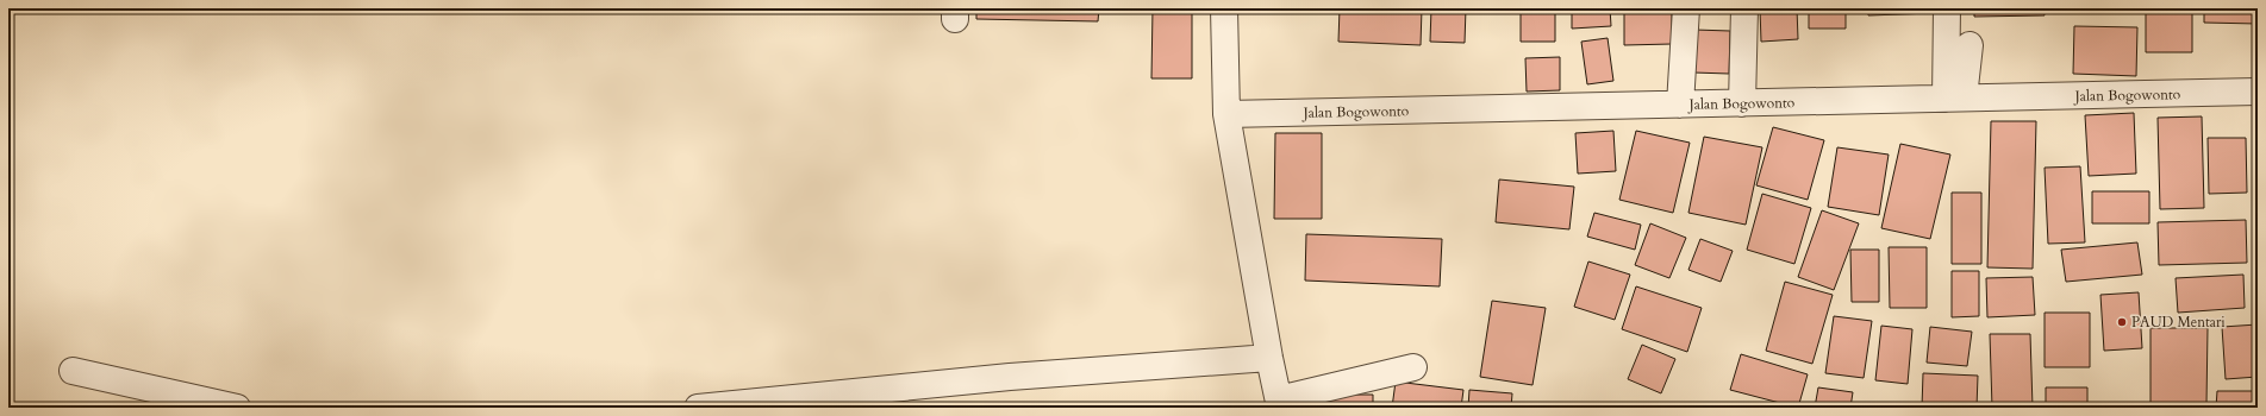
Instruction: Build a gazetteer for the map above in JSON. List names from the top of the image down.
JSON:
{
  "streets": {
    "street": ["Jalan Bogowonto"]
  },
  "places": ["PAUD Mentari"]
}
